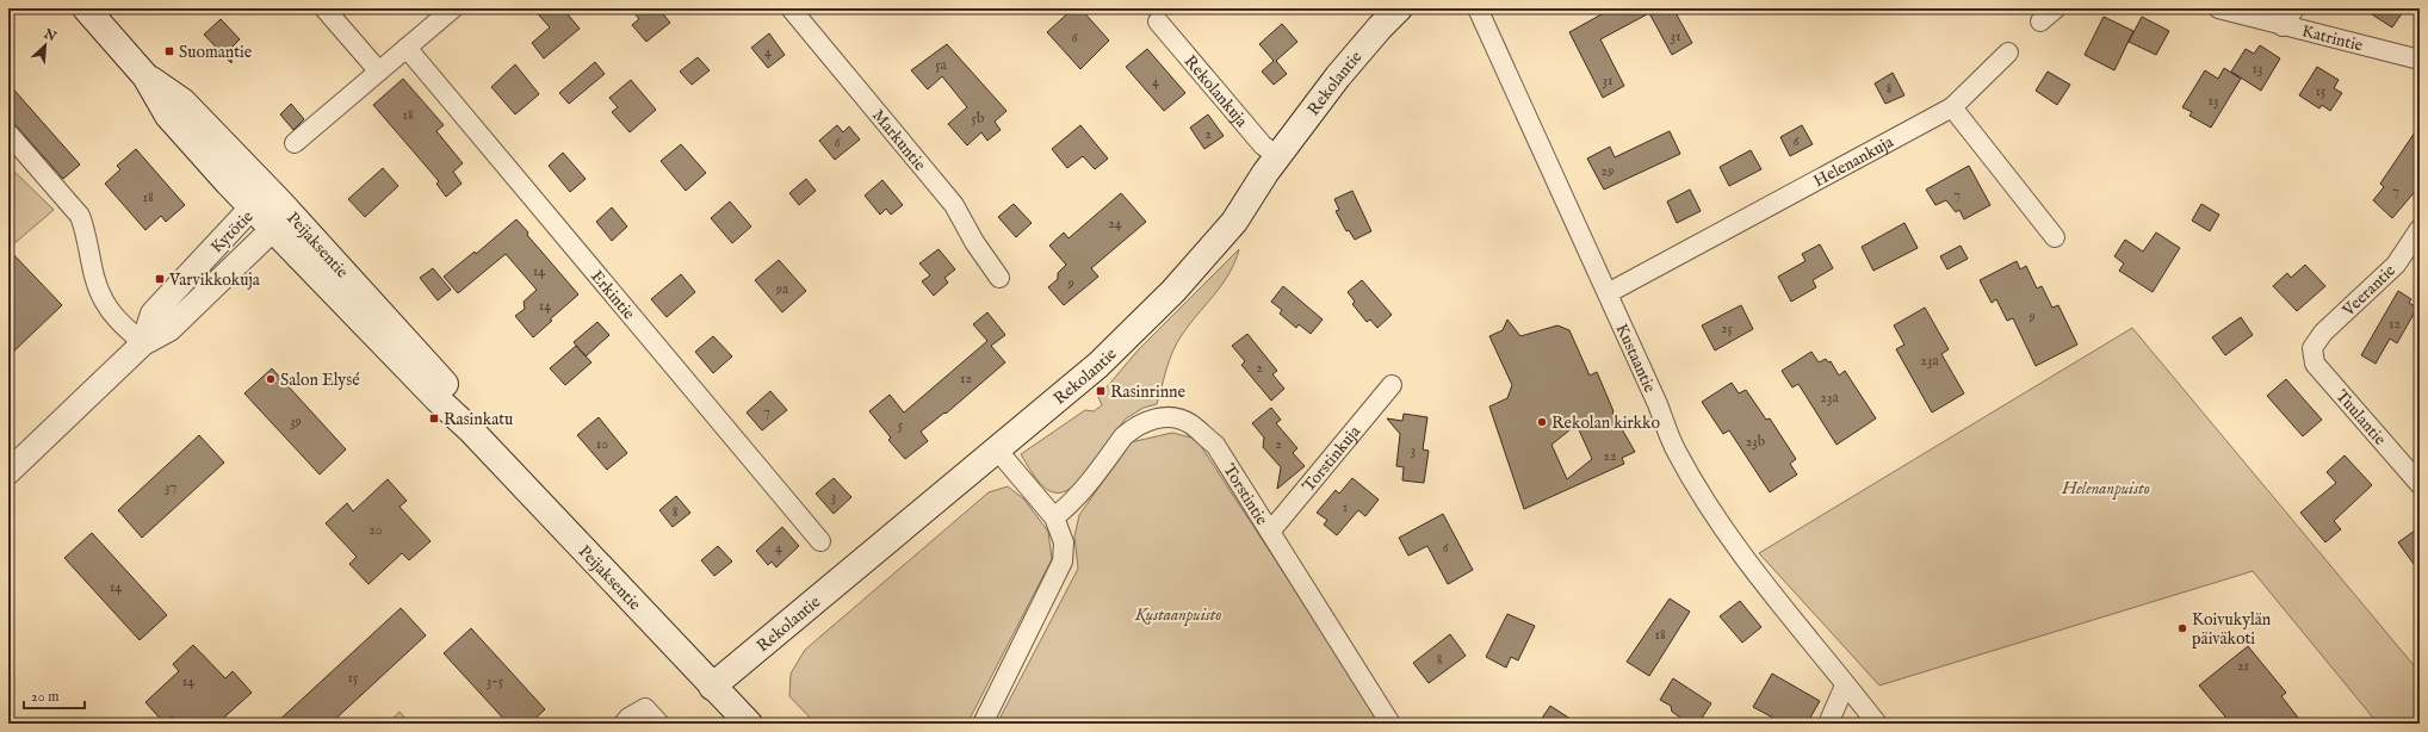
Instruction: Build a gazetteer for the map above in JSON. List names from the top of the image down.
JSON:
{
  "streets": {
    "main road": ["Rekolantie", "Peijaksentie"],
    "street": [
      "Katrintie",
      "Rekolankuja",
      "Markuntie",
      "Helenankuja",
      "Kytötie",
      "Veerantie",
      "Erkintie",
      "Kustaantie",
      "Tuulantie",
      "Torstinkuja",
      "Torstintie"
    ]
  },
  "crossings": [
    ["Rekolantie", "Rekolankuja"],
    ["Rekolantie", "Peijaksentie"],
    ["Helenankuja", "Kustaantie"],
    ["Kytötie", "Peijaksentie"],
    ["Veerantie", "Tuulantie"],
    ["Torstinkuja", "Torstintie"]
  ],
  "parks": ["Helenanpuisto", "Kustaanpuisto"],
  "places": {
    "transit": [
      "Suomantie",
      "Varvikkokuja",
      "Rasinrinne",
      "Rasinkatu"
    ],
    "other": ["Salon Elysé", "Rekolan kirkko", "Koivukylän päiväkoti"]
  },
  "house_numbers": [
    "31",
    "6",
    "4",
    "5a",
    "13",
    "31",
    "4",
    "8",
    "15",
    "13",
    "18",
    "5b",
    "2",
    "6",
    "6",
    "29",
    "7",
    "7",
    "18",
    "24",
    "14",
    "9",
    "9a",
    "14",
    "9",
    "12",
    "25",
    "23a",
    "2",
    "12",
    "23a",
    "7",
    "39",
    "5",
    "23b",
    "10",
    "2",
    "3",
    "22",
    "37",
    "3",
    "1",
    "8",
    "20",
    "4",
    "6",
    "14",
    "18",
    "8",
    "21",
    "15",
    "14",
    "3-5"
  ],
  "scale_bar": "20 m",
  "north": "top right"
}
